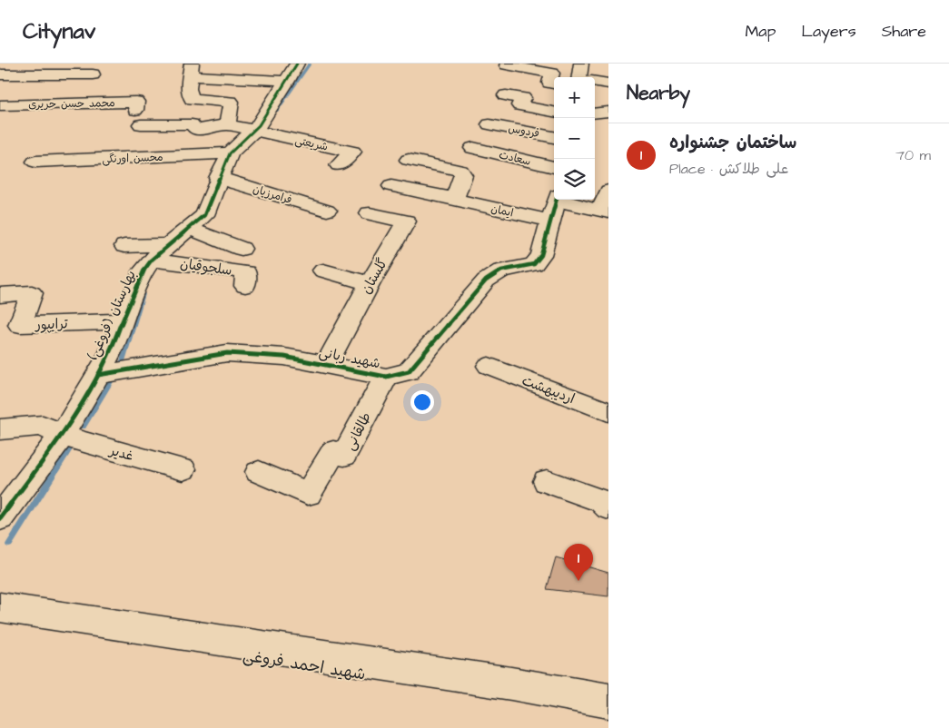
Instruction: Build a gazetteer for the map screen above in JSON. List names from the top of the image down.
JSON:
{
  "streets": {
    "street": [
      "محمد حسن حریری",
      "فردوس",
      "شریعتی",
      "محسن اورنگی",
      "سعادت",
      "فرامرزیان",
      "ایمان",
      "سلجوقیان",
      "گلستان",
      "بهارستان (فروغی)",
      "ترایپور",
      "شهید ربانی",
      "اردیبهشت",
      "طالقانی",
      "غدیر",
      "شهید احمد فروغی"
    ]
  },
  "crossings": [
    ["شریعتی", "بهارستان (فروغی)"],
    ["محسن اورنگی", "فرامرزیان"],
    ["محسن اورنگی", "بهارستان (فروغی)"],
    ["فرامرزیان", "بهارستان (فروغی)"],
    ["ایمان", "شهید ربانی"],
    ["سلجوقیان", "بهارستان (فروغی)"],
    ["گلستان", "شهید ربانی"],
    ["بهارستان (فروغی)", "ترایپور"],
    ["بهارستان (فروغی)", "شهید ربانی"],
    ["بهارستان (فروغی)", "غدیر"],
    ["شهید ربانی", "طالقانی"]
  ],
  "page": {
    "header": "Citynav",
    "nav": ["Map", "Layers", "Share"],
    "heading": "Nearby",
    "map_buttons": ["+", "−"],
    "list": [
      {
        "mark": "1",
        "name": "ساختمان جشنواره",
        "note": "Place · علی طلاکش",
        "value": "70 m"
      }
    ],
    "pins": "1"
  }
}
